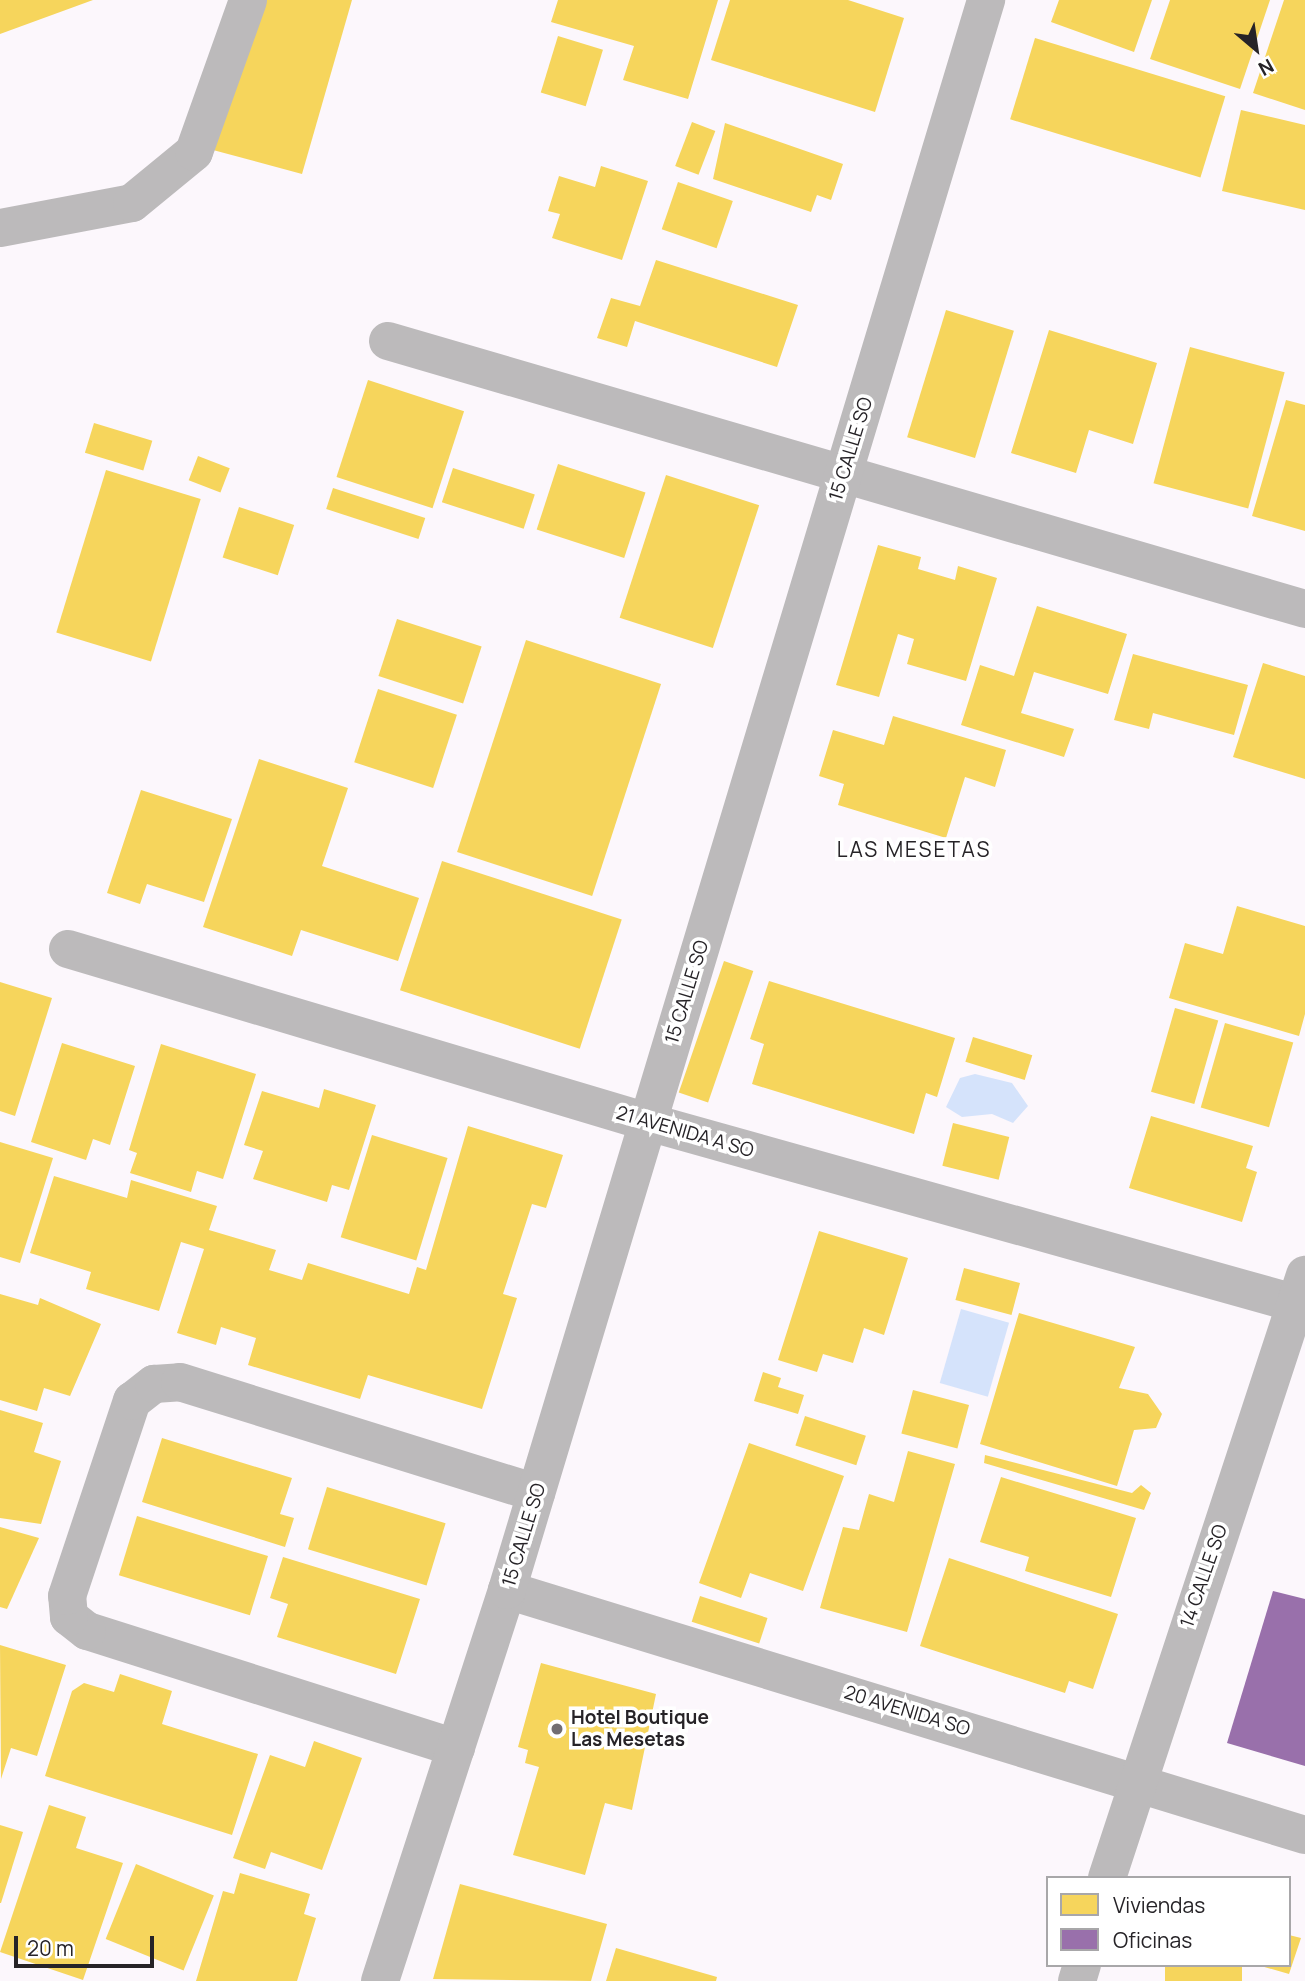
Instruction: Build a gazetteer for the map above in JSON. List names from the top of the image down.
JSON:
{
  "streets": {
    "street": [
      "15 CALLE SO",
      "21 AVENIDA A SO",
      "14 CALLE SO",
      "20 AVENIDA SO"
    ]
  },
  "crossings": [
    ["15 CALLE SO", "21 AVENIDA A SO"],
    ["15 CALLE SO", "20 AVENIDA SO"],
    ["21 AVENIDA A SO", "14 CALLE SO"],
    ["14 CALLE SO", "20 AVENIDA SO"]
  ],
  "districts": ["LAS MESETAS"],
  "places": ["Hotel Boutique Las Mesetas"],
  "legend": ["Viviendas", "Oficinas"],
  "scale_bar": "20 m",
  "north": "bottom right"
}
